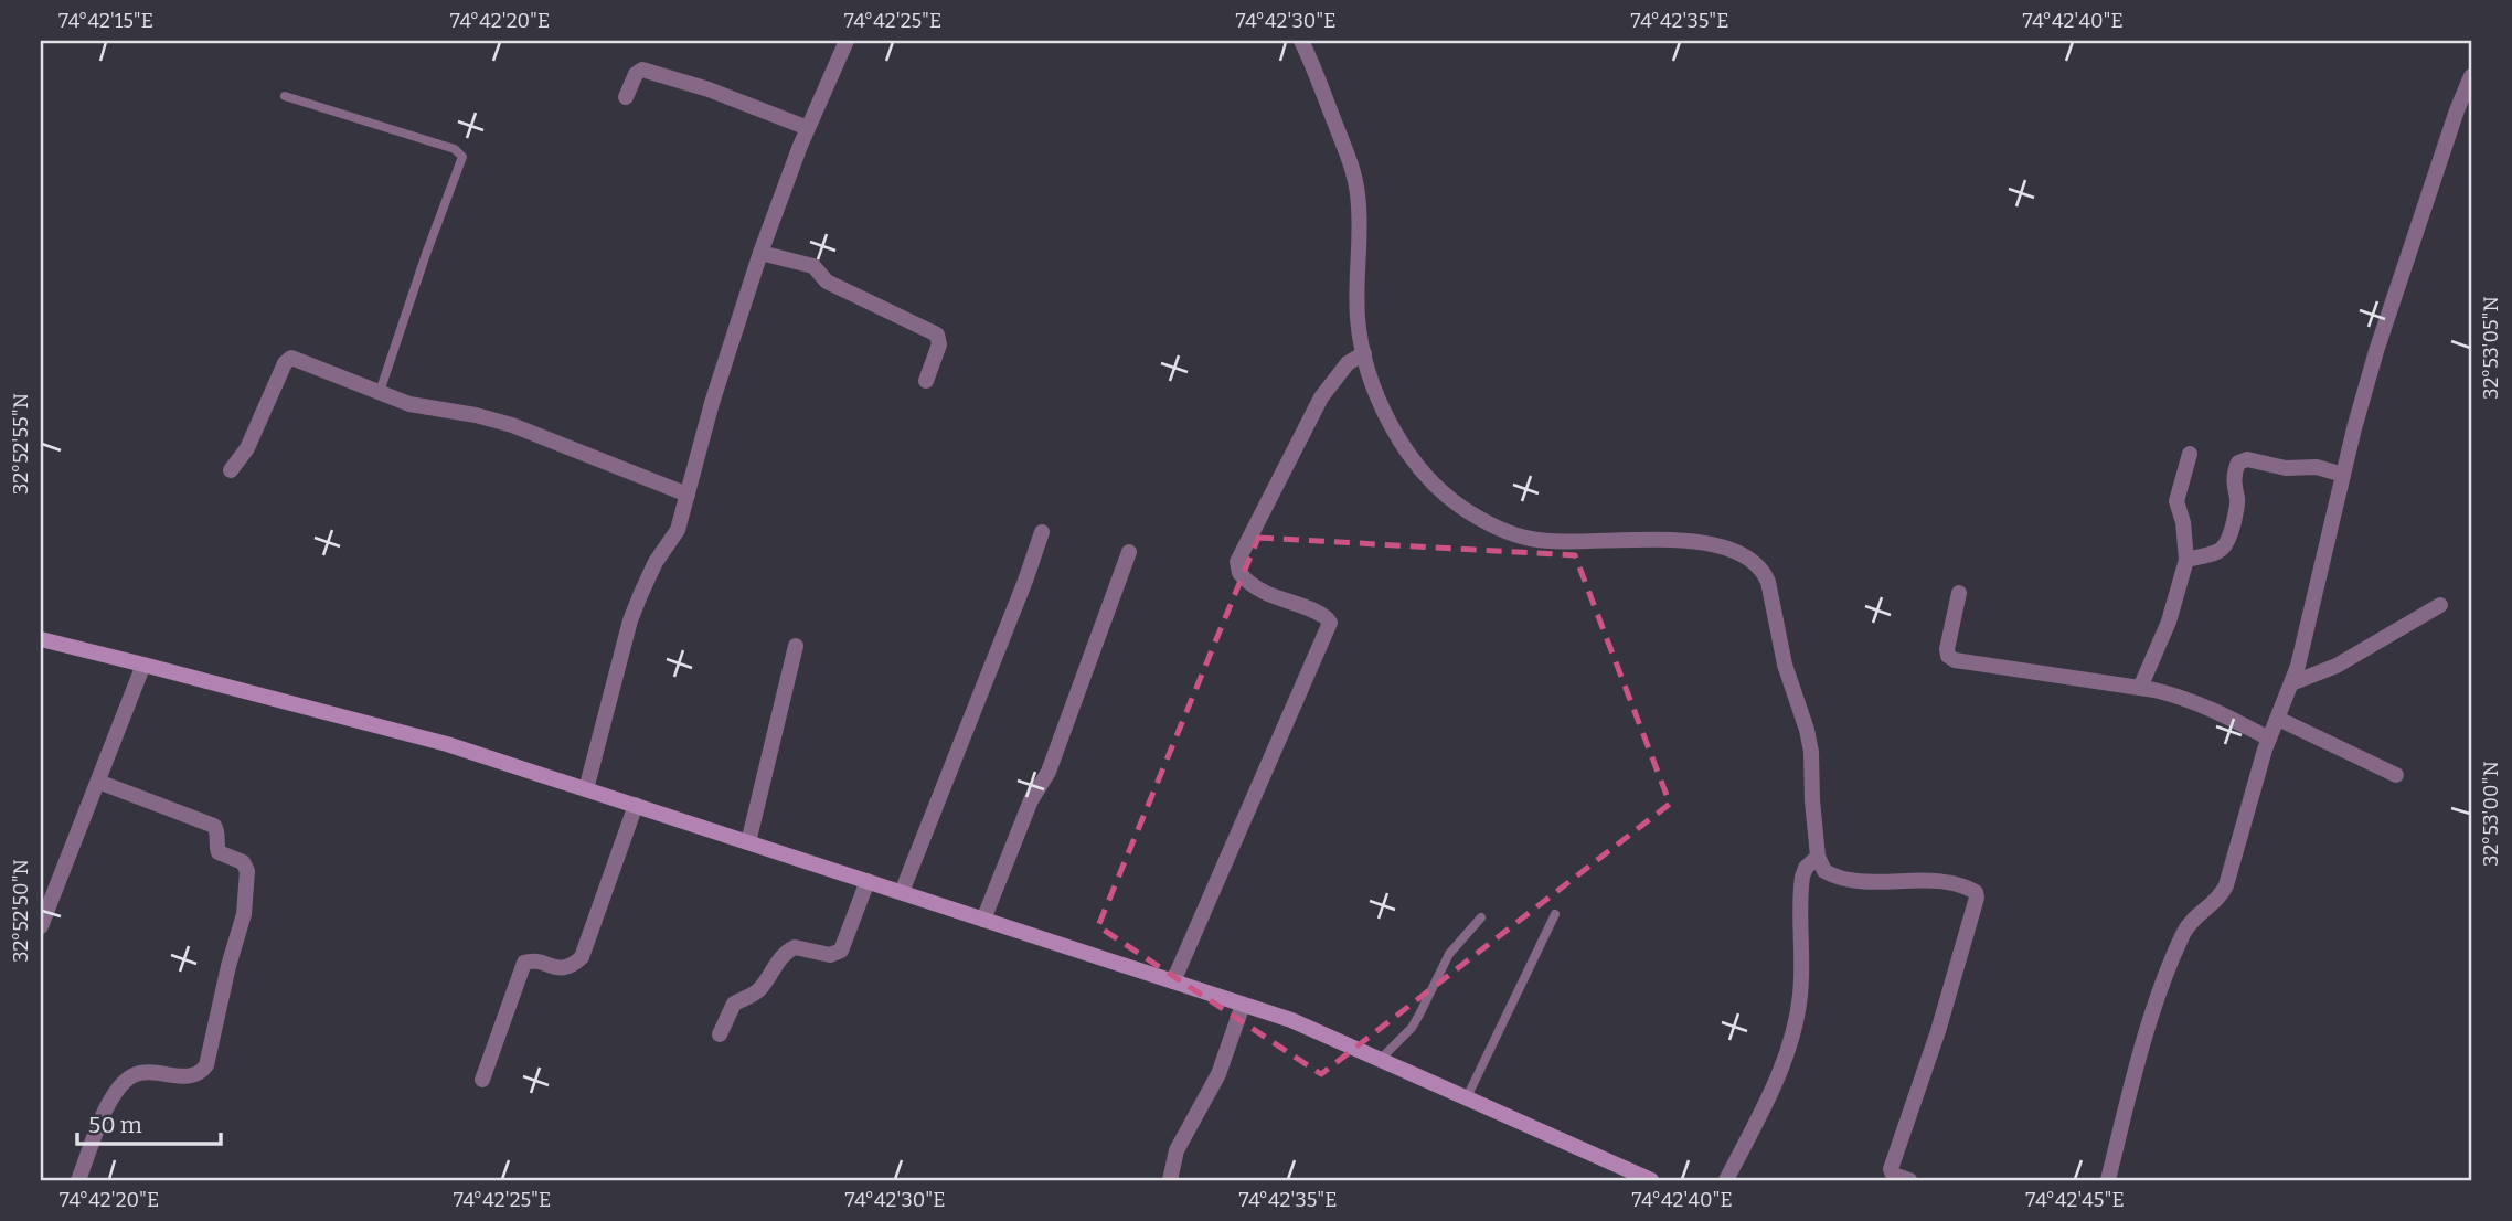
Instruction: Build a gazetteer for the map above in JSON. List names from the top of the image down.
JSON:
{
  "scale_bar": "50 m",
  "coordinates": [
    "74°42'15\"E",
    "74°42'20\"E",
    "74°42'25\"E",
    "74°42'30\"E",
    "74°42'35\"E",
    "74°42'40\"E",
    "32°53'05\"N",
    "32°52'55\"N",
    "32°53'00\"N",
    "32°52'50\"N",
    "74°42'45\"E"
  ]
}
